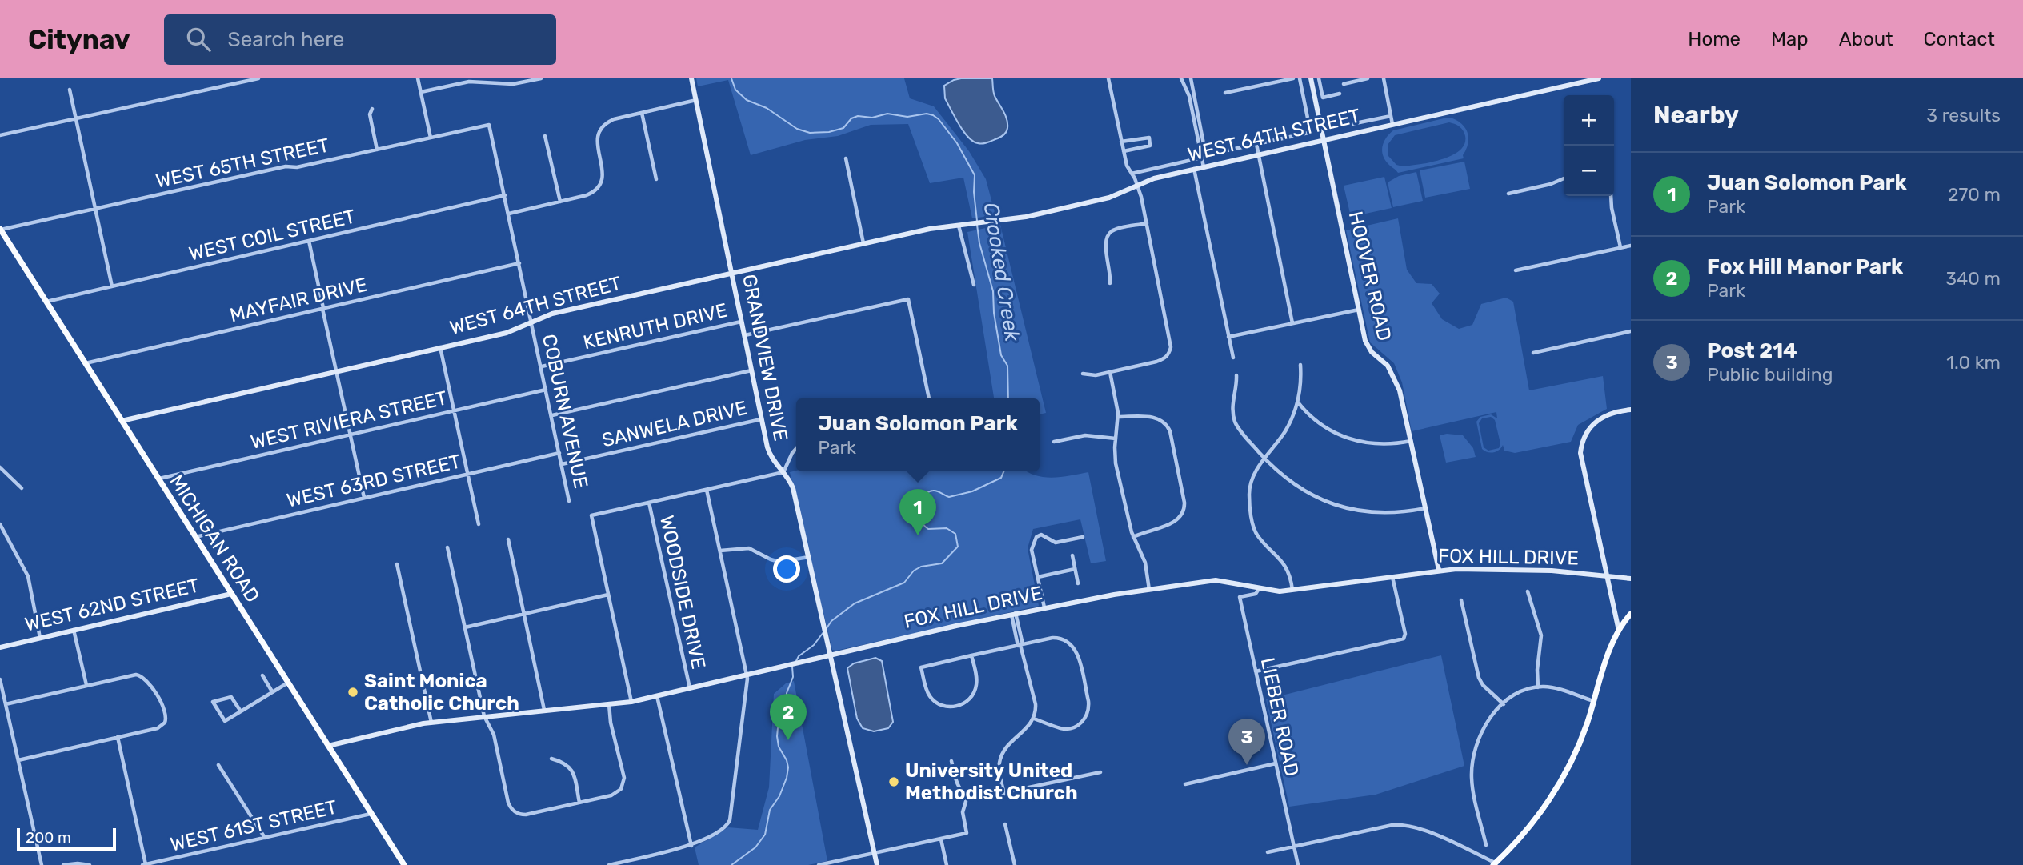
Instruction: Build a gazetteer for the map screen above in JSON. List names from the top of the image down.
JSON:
{
  "streets": {
    "main road": ["MICHIGAN ROAD"],
    "street": [
      "WEST 64TH STREET",
      "WEST 65TH STREET",
      "WEST COIL STREET",
      "HOOVER ROAD",
      "MAYFAIR DRIVE",
      "KENRUTH DRIVE",
      "GRANDVIEW DRIVE",
      "COBURN AVENUE",
      "WEST RIVIERA STREET",
      "SANWELA DRIVE",
      "WEST 63RD STREET",
      "FOX HILL DRIVE",
      "WOODSIDE DRIVE",
      "WEST 62ND STREET",
      "LIEBER ROAD",
      "WEST 61ST STREET"
    ]
  },
  "crossings": [
    ["WEST 64TH STREET", "HOOVER ROAD"],
    ["WEST 64TH STREET", "GRANDVIEW DRIVE"],
    ["WEST 64TH STREET", "COBURN AVENUE"],
    ["WEST 64TH STREET", "MICHIGAN ROAD"],
    ["WEST 65TH STREET", "COBURN AVENUE"],
    ["WEST 65TH STREET", "MICHIGAN ROAD"],
    ["WEST COIL STREET", "COBURN AVENUE"],
    ["WEST COIL STREET", "MICHIGAN ROAD"],
    ["HOOVER ROAD", "FOX HILL DRIVE"],
    ["MAYFAIR DRIVE", "COBURN AVENUE"],
    ["MAYFAIR DRIVE", "MICHIGAN ROAD"],
    ["KENRUTH DRIVE", "GRANDVIEW DRIVE"],
    ["KENRUTH DRIVE", "COBURN AVENUE"],
    ["GRANDVIEW DRIVE", "SANWELA DRIVE"],
    ["GRANDVIEW DRIVE", "FOX HILL DRIVE"],
    ["COBURN AVENUE", "WEST RIVIERA STREET"],
    ["COBURN AVENUE", "SANWELA DRIVE"],
    ["COBURN AVENUE", "WEST 63RD STREET"],
    ["COBURN AVENUE", "FOX HILL DRIVE"],
    ["COBURN AVENUE", "WOODSIDE DRIVE"],
    ["WEST RIVIERA STREET", "MICHIGAN ROAD"],
    ["WEST 63RD STREET", "MICHIGAN ROAD"],
    ["MICHIGAN ROAD", "FOX HILL DRIVE"],
    ["MICHIGAN ROAD", "WEST 62ND STREET"],
    ["MICHIGAN ROAD", "WEST 61ST STREET"],
    ["FOX HILL DRIVE", "WOODSIDE DRIVE"],
    ["FOX HILL DRIVE", "LIEBER ROAD"]
  ],
  "water": ["Crooked Creek"],
  "places": ["Saint Monica Catholic Church", "University United Methodist Church"],
  "scale_bar": "200 m",
  "page": {
    "header": "Citynav",
    "search": "Search here",
    "nav": [
      "Home",
      "Map",
      "About",
      "Contact"
    ],
    "heading": ["Nearby", "3 results"],
    "map_buttons": ["+", "−"],
    "list": [
      {
        "mark": "1",
        "name": "Juan Solomon Park",
        "note": "Park",
        "value": "270 m"
      },
      {
        "mark": "2",
        "name": "Fox Hill Manor Park",
        "note": "Park",
        "value": "340 m"
      },
      {
        "mark": "3",
        "name": "Post 214",
        "note": "Public building",
        "value": "1.0 km"
      }
    ],
    "popup": ["Juan Solomon Park", "Park"],
    "pins": ["1", "2", "3"],
    "scale": "200 m"
  }
}
